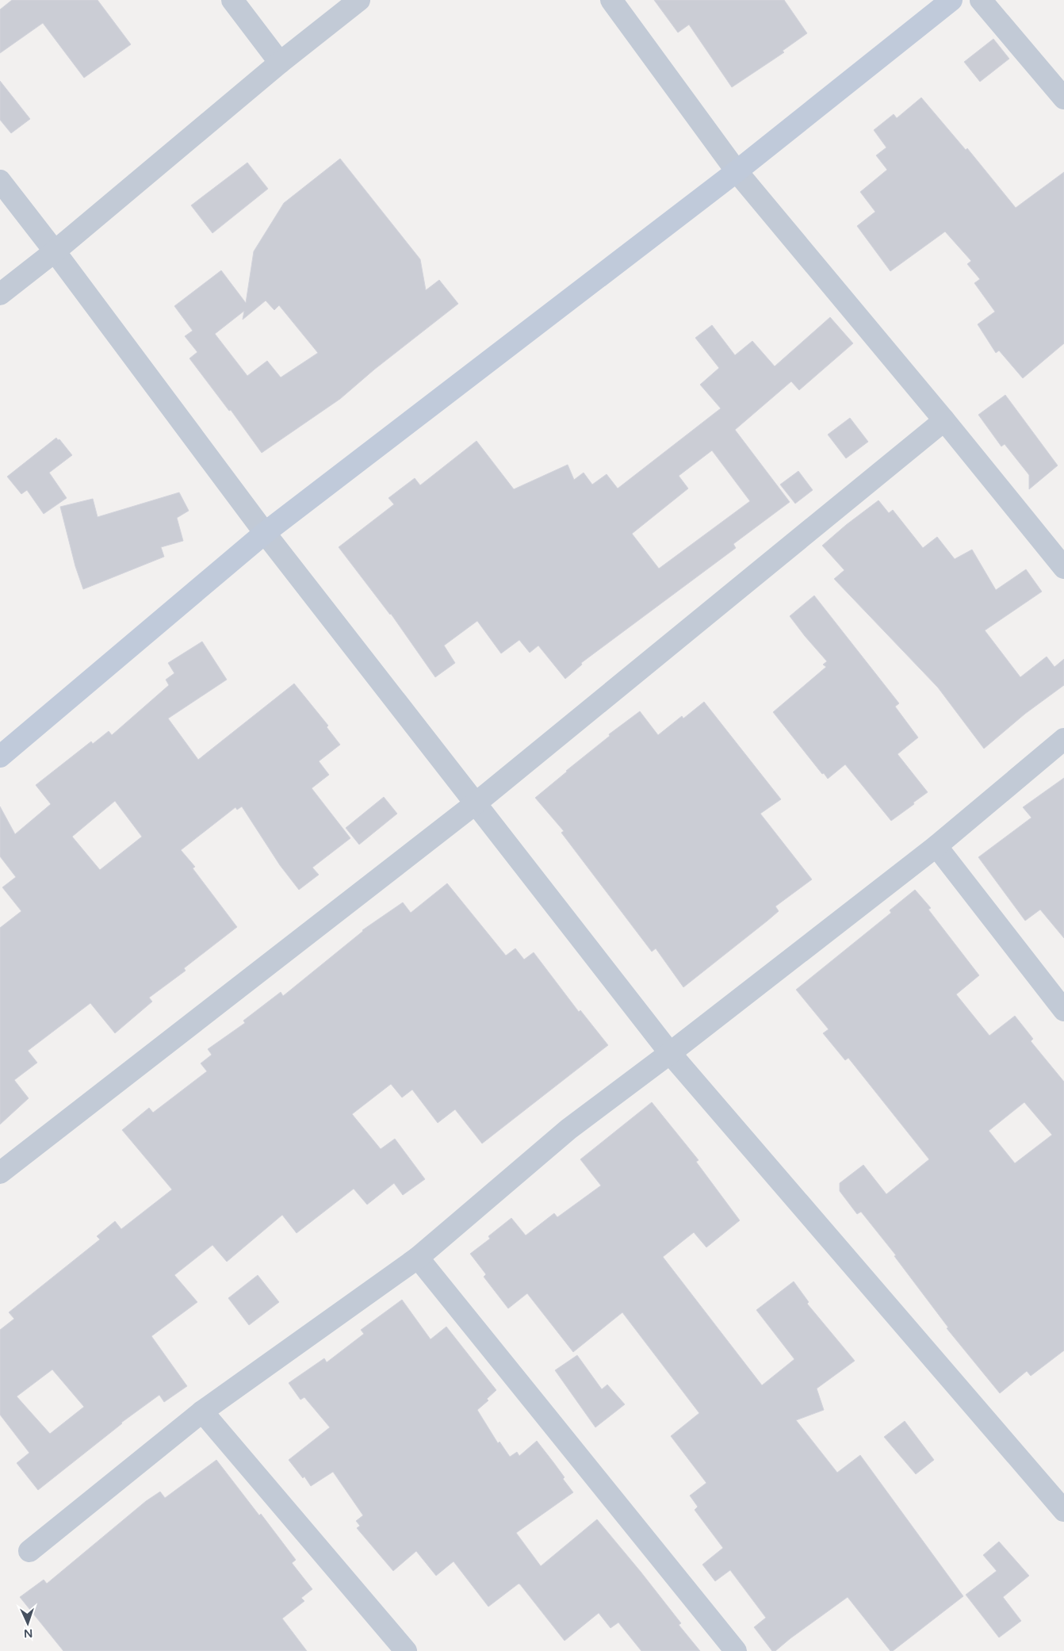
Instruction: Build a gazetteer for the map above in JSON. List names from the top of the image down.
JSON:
{
  "north": "bottom"
}
